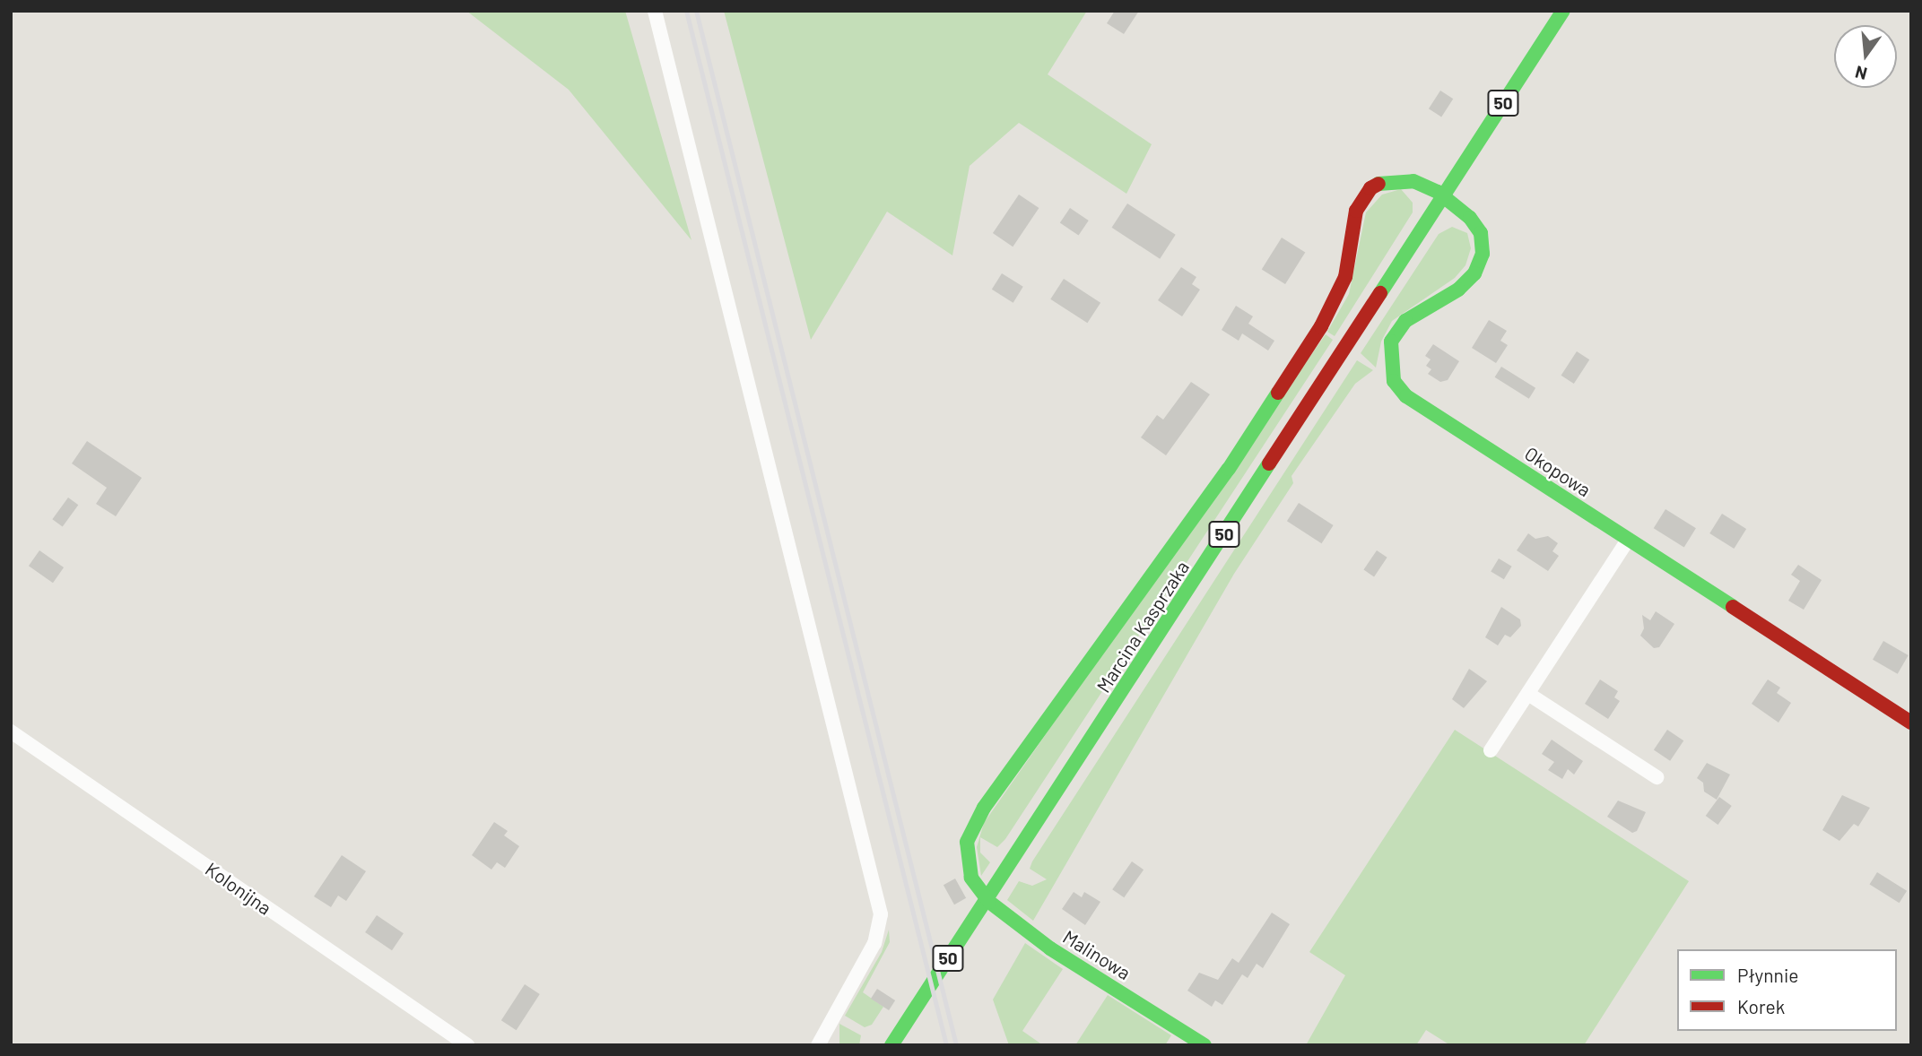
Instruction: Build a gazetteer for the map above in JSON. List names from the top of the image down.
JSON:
{
  "streets": {
    "street": [
      "50",
      "Okopowa",
      "Marcina Kasprzaka",
      "Kolonijna",
      "Malinowa"
    ]
  },
  "crossings": [
    ["Okopowa", "Marcina Kasprzaka"],
    ["Marcina Kasprzaka", "Malinowa"]
  ],
  "legend": ["Płynnie", "Korek"],
  "north": "bottom"
}
